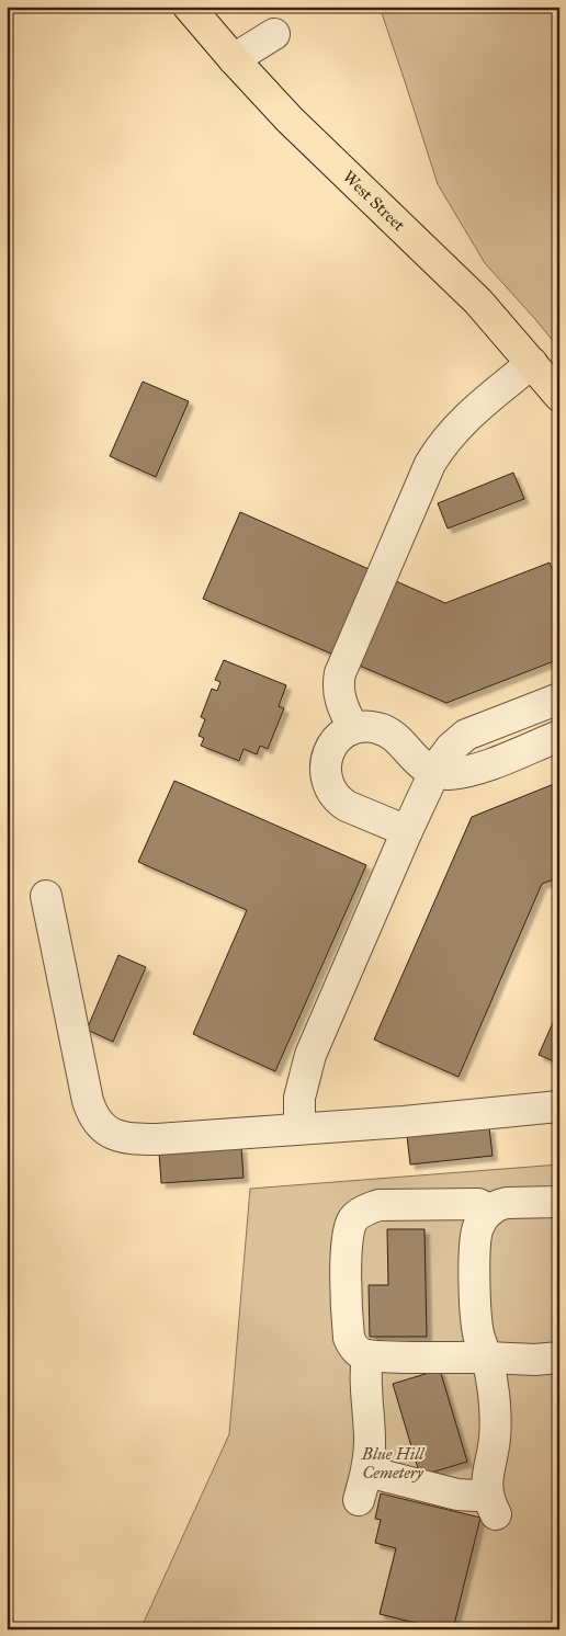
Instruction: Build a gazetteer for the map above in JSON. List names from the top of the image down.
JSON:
{
  "streets": {
    "main road": ["West Street"]
  },
  "parks": ["Blue Hill Cemetery"]
}
